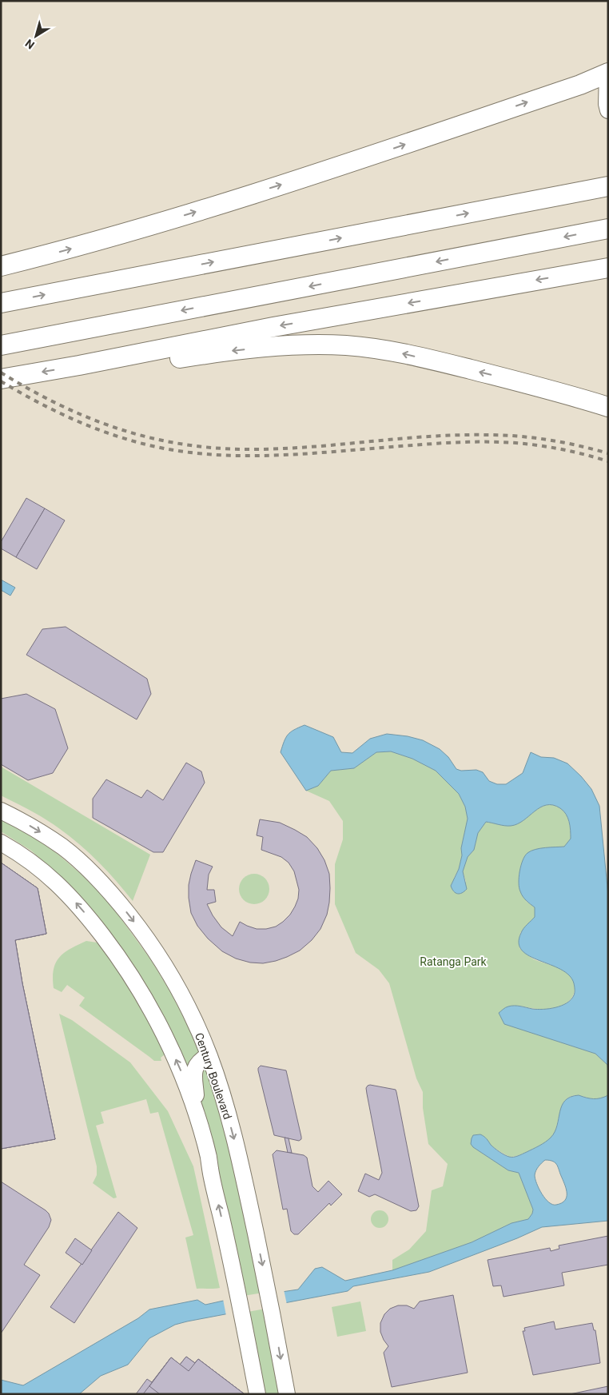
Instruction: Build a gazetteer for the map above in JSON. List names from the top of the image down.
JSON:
{
  "streets": {
    "main road": ["Century Boulevard"]
  },
  "parks": ["Ratanga Park"],
  "north": "bottom left"
}
